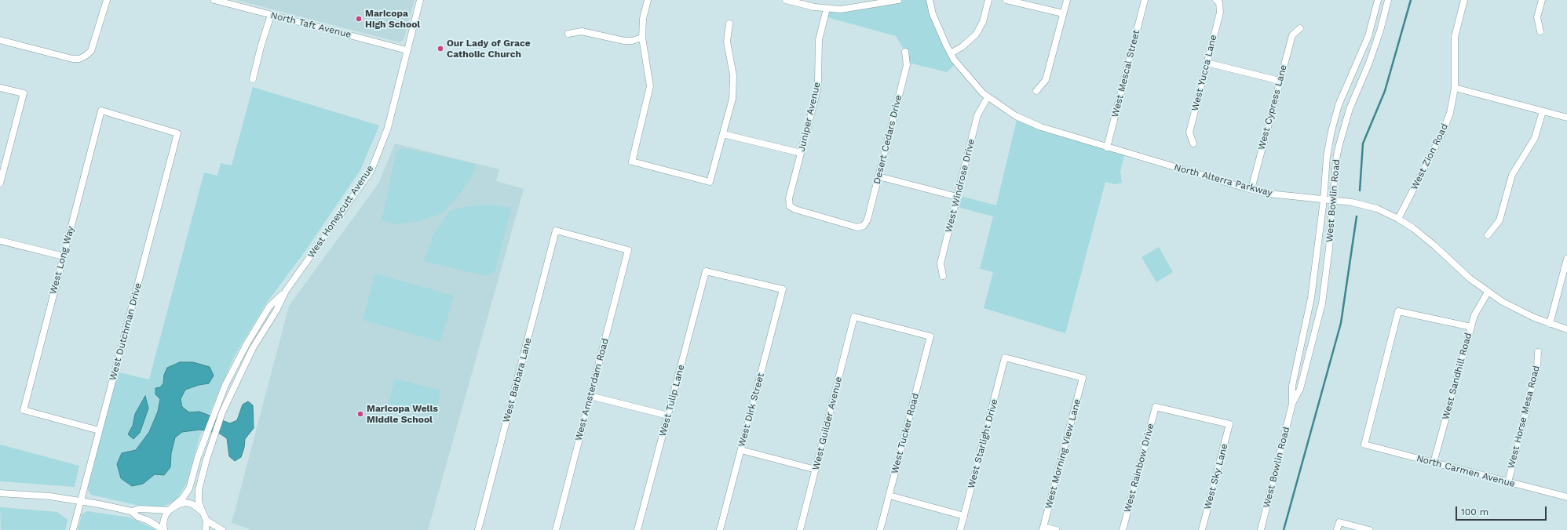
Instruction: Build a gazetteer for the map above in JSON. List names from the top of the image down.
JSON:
{
  "streets": {
    "street": [
      "North Taft Avenue",
      "West Yucca Lane",
      "West Mescal Street",
      "West Cypress Lane",
      "Juniper Avenue",
      "Desert Cedars Drive",
      "West Zion Road",
      "North Alterra Parkway",
      "West Windrose Drive",
      "West Bowlin Road",
      "West Honeycutt Avenue",
      "West Long Way",
      "West Dutchman Drive",
      "West Sandhill Road",
      "West Barbara Lane",
      "West Amsterdam Road",
      "West Tulip Lane",
      "West Dirk Street",
      "West Horse Mesa Road",
      "West Guilder Avenue",
      "West Tucker Road",
      "West Starlight Drive",
      "West Morning View Lane",
      "West Rainbow Drive",
      "North Carmen Avenue",
      "West Sky Lane"
    ]
  },
  "crossings": [
    ["North Taft Avenue", "West Honeycutt Avenue"],
    ["West Mescal Street", "North Alterra Parkway"],
    ["West Cypress Lane", "North Alterra Parkway"],
    ["Juniper Avenue", "Desert Cedars Drive"],
    ["West Zion Road", "North Alterra Parkway"],
    ["North Alterra Parkway", "West Windrose Drive"],
    ["North Alterra Parkway", "West Bowlin Road"],
    ["North Alterra Parkway", "West Sandhill Road"],
    ["West Long Way", "West Dutchman Drive"],
    ["West Sandhill Road", "North Carmen Avenue"],
    ["West Barbara Lane", "West Amsterdam Road"],
    ["West Tulip Lane", "West Dirk Street"],
    ["West Horse Mesa Road", "North Carmen Avenue"],
    ["West Guilder Avenue", "West Tucker Road"],
    ["West Starlight Drive", "West Morning View Lane"],
    ["West Rainbow Drive", "West Sky Lane"]
  ],
  "places": ["Maricopa High School", "Our Lady of Grace Catholic Church", "Maricopa Wells Middle School"],
  "scale_bar": "100 m"
}
